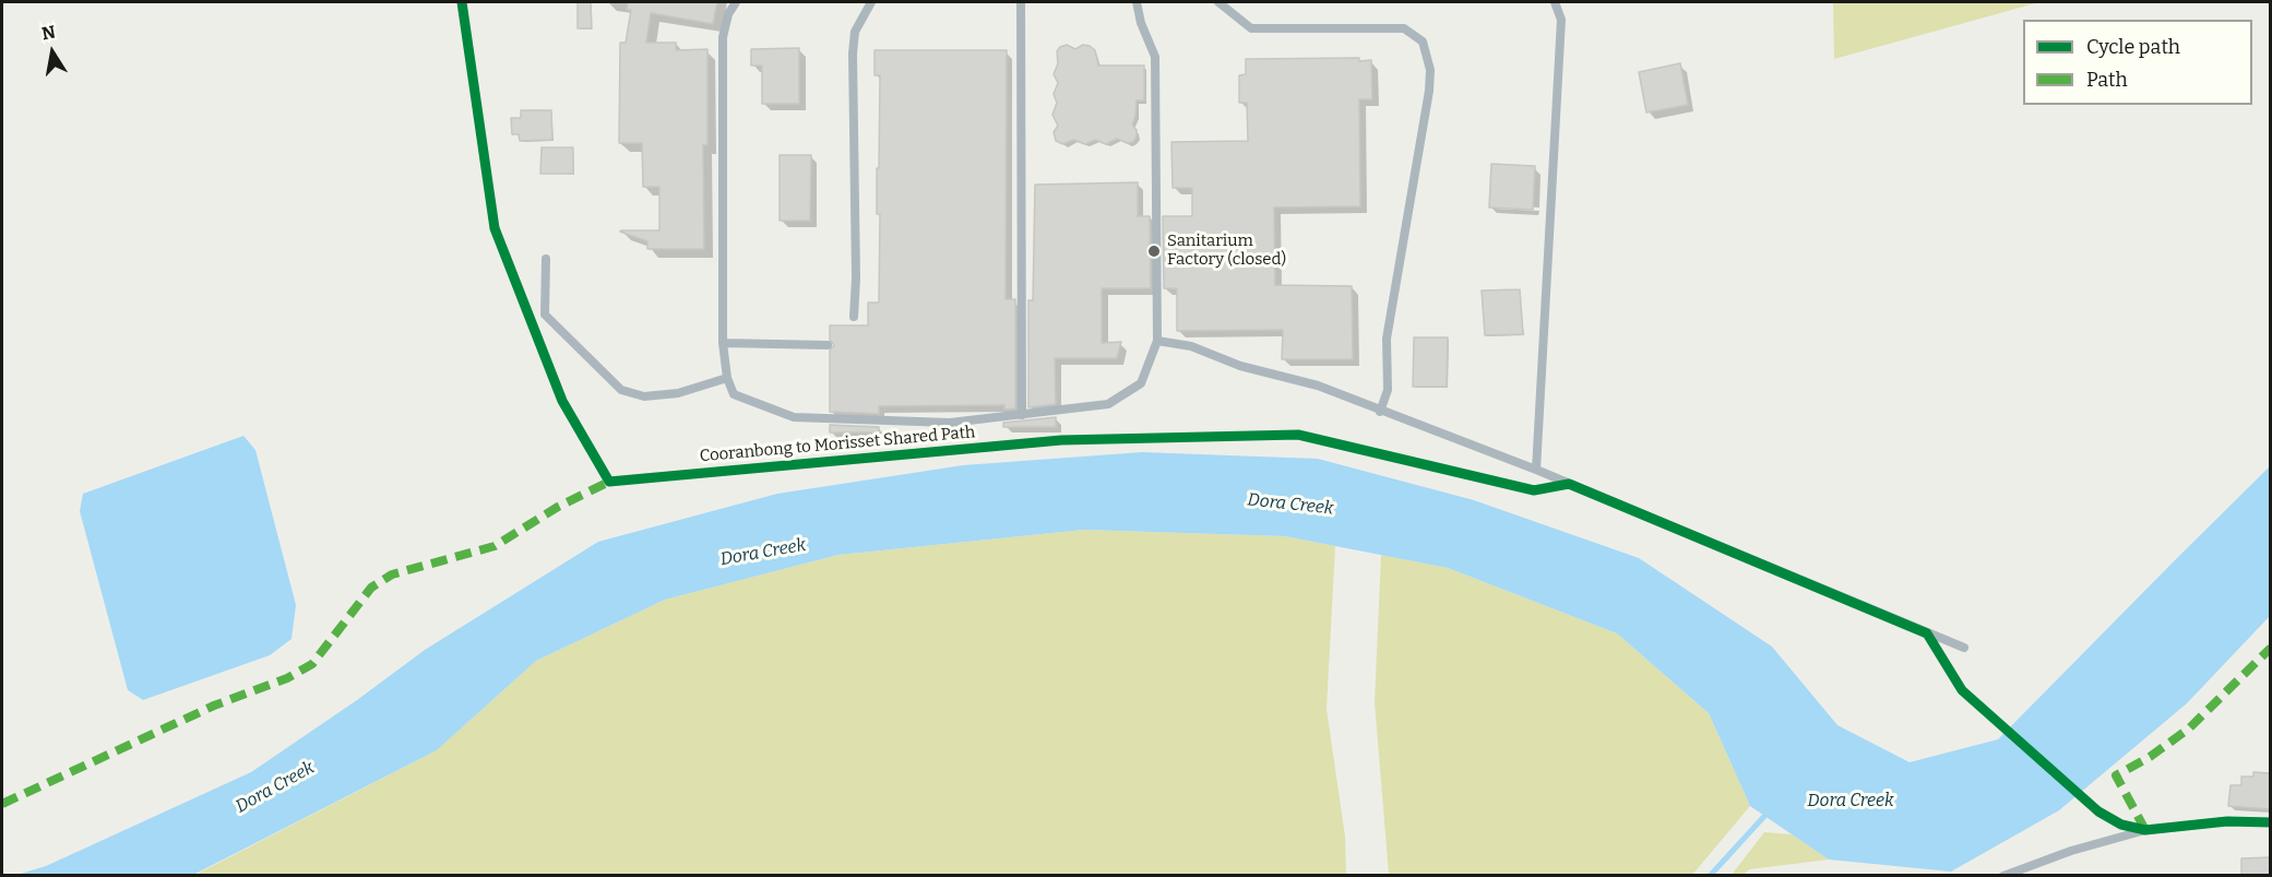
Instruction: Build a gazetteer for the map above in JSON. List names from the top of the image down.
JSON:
{
  "streets": {
    "cycle path": ["Cooranbong to Morisset Shared Path"]
  },
  "water": ["Dora Creek"],
  "places": ["Sanitarium Factory (closed)"],
  "legend": ["Cycle path", "Path"],
  "north": "top"
}
